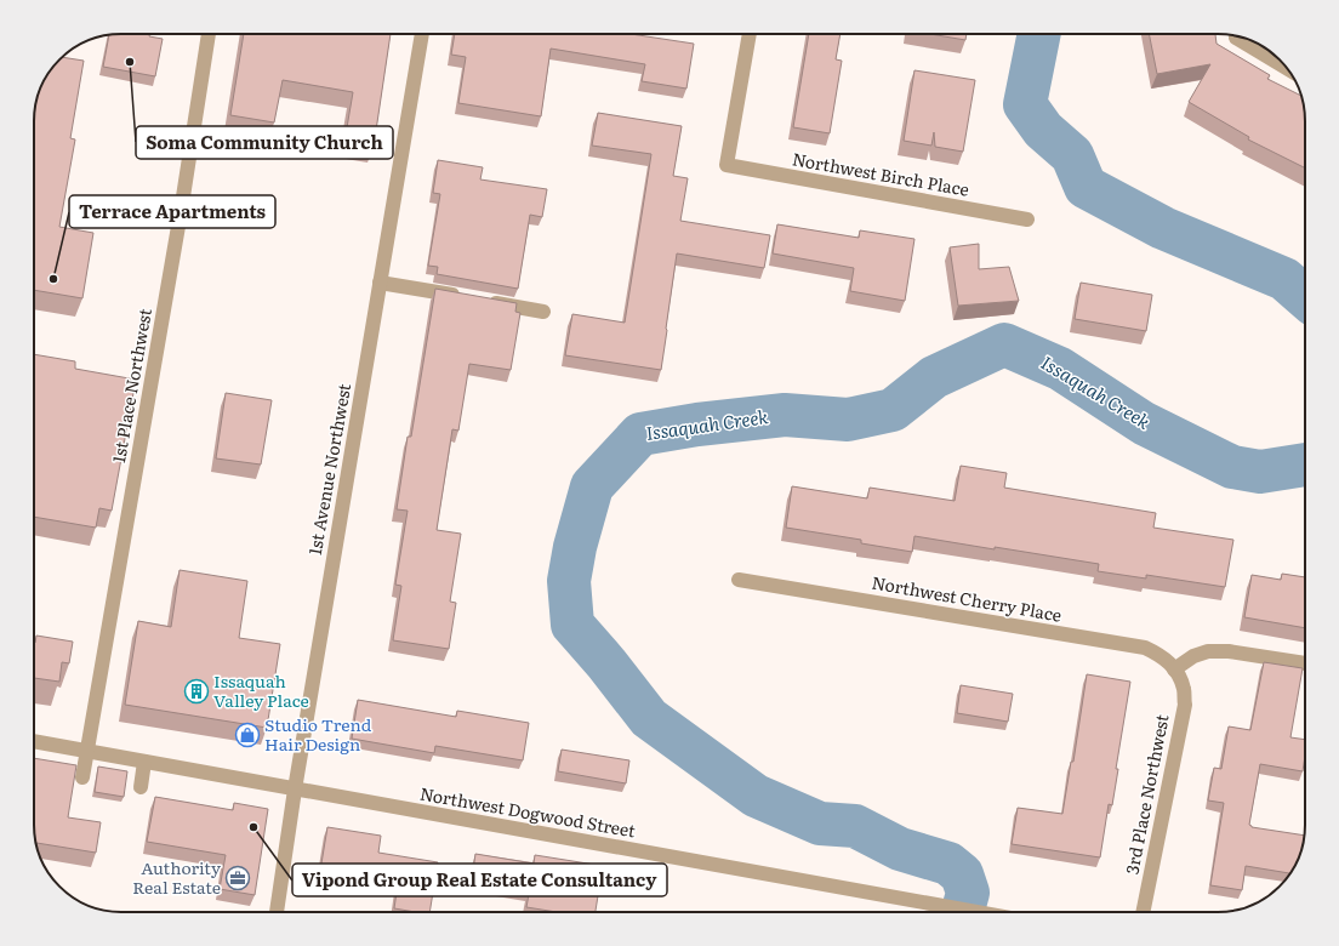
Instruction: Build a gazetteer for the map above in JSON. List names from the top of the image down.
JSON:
{
  "streets": {
    "street": [
      "Northwest Birch Place",
      "1st Place Northwest",
      "1st Avenue Northwest",
      "Northwest Cherry Place",
      "3rd Place Northwest",
      "Northwest Dogwood Street"
    ]
  },
  "crossings": [
    ["1st Place Northwest", "Northwest Dogwood Street"],
    ["1st Avenue Northwest", "Northwest Dogwood Street"],
    ["Northwest Cherry Place", "3rd Place Northwest"]
  ],
  "water": ["Issaquah Creek"],
  "places": {
    "other": ["Soma Community Church", "Terrace Apartments", "Vipond Group Real Estate Consultancy"],
    "building": ["Issaquah Valley Place"],
    "shop": ["Studio Trend Hair Design"],
    "office": ["Authority Real Estate"]
  }
}
